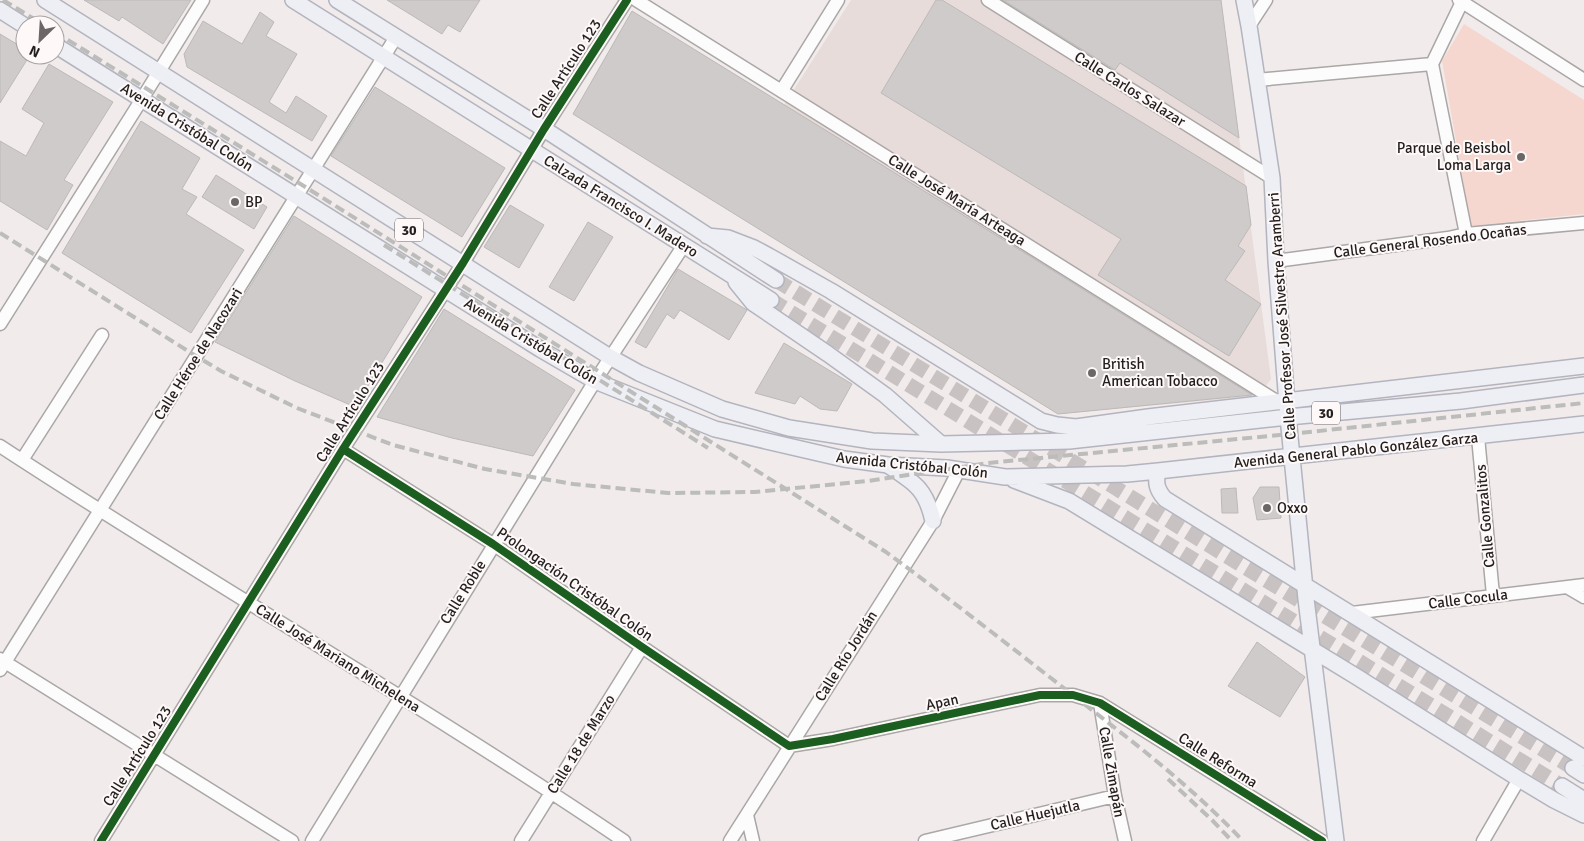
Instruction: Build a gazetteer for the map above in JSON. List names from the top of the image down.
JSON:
{
  "streets": {
    "main road": [
      "Avenida Cristóbal Colón",
      "Calzada Francisco I. Madero",
      "30",
      "Calle Profesor José Silvestre Aramberri",
      "Avenida General Pablo González Garza"
    ],
    "street": [
      "Calle Artículo 123",
      "Calle Carlos Salazar",
      "Calle José María Arteaga",
      "Calle General Rosendo Ocañas",
      "Calle Héroe de Nacozari",
      "Calle Gonzalitos",
      "Prolongación Cristóbal Colón",
      "Calle Roble",
      "Calle Cocula",
      "Calle Río Jordán",
      "Calle José Mariano Michelena",
      "Apan",
      "Calle 18 de Marzo",
      "Calle Reforma",
      "Calle Zimapán",
      "Calle Huejutla"
    ]
  },
  "crossings": [
    ["Calle Artículo 123", "Avenida Cristóbal Colón"],
    ["Calle Artículo 123", "Calzada Francisco I. Madero"],
    ["Calle Artículo 123", "Prolongación Cristóbal Colón"],
    ["Calle Artículo 123", "Calle José Mariano Michelena"],
    ["Calle Carlos Salazar", "Calle Profesor José Silvestre Aramberri"],
    ["Avenida Cristóbal Colón", "Calle José María Arteaga"],
    ["Avenida Cristóbal Colón", "30"],
    ["Avenida Cristóbal Colón", "Calle Profesor José Silvestre Aramberri"],
    ["Avenida Cristóbal Colón", "Calle Héroe de Nacozari"],
    ["Avenida Cristóbal Colón", "Avenida General Pablo González Garza"],
    ["Avenida Cristóbal Colón", "Calle Roble"],
    ["Avenida Cristóbal Colón", "Calle Río Jordán"],
    ["Calle José María Arteaga", "30"],
    ["Calle José María Arteaga", "Calle Profesor José Silvestre Aramberri"],
    ["Calzada Francisco I. Madero", "Calle Héroe de Nacozari"],
    ["Calzada Francisco I. Madero", "Calle Roble"],
    ["30", "Calle Profesor José Silvestre Aramberri"],
    ["Calle General Rosendo Ocañas", "Calle Profesor José Silvestre Aramberri"],
    ["Calle Profesor José Silvestre Aramberri", "Avenida General Pablo González Garza"],
    ["Calle Héroe de Nacozari", "Calle José Mariano Michelena"],
    ["Avenida General Pablo González Garza", "Calle Gonzalitos"],
    ["Calle Gonzalitos", "Calle Cocula"],
    ["Prolongación Cristóbal Colón", "Calle Roble"],
    ["Prolongación Cristóbal Colón", "Calle Río Jordán"],
    ["Prolongación Cristóbal Colón", "Apan"],
    ["Prolongación Cristóbal Colón", "Calle 18 de Marzo"],
    ["Calle Roble", "Calle José Mariano Michelena"],
    ["Calle Río Jordán", "Apan"],
    ["Calle José Mariano Michelena", "Calle 18 de Marzo"],
    ["Apan", "Calle Reforma"],
    ["Apan", "Calle Zimapán"],
    ["Calle Reforma", "Calle Zimapán"],
    ["Calle Zimapán", "Calle Huejutla"]
  ],
  "places": [
    "Parque de Beisbol Loma Larga",
    "BP",
    "British American Tobacco",
    "Oxxo"
  ],
  "north": "bottom left"
}
